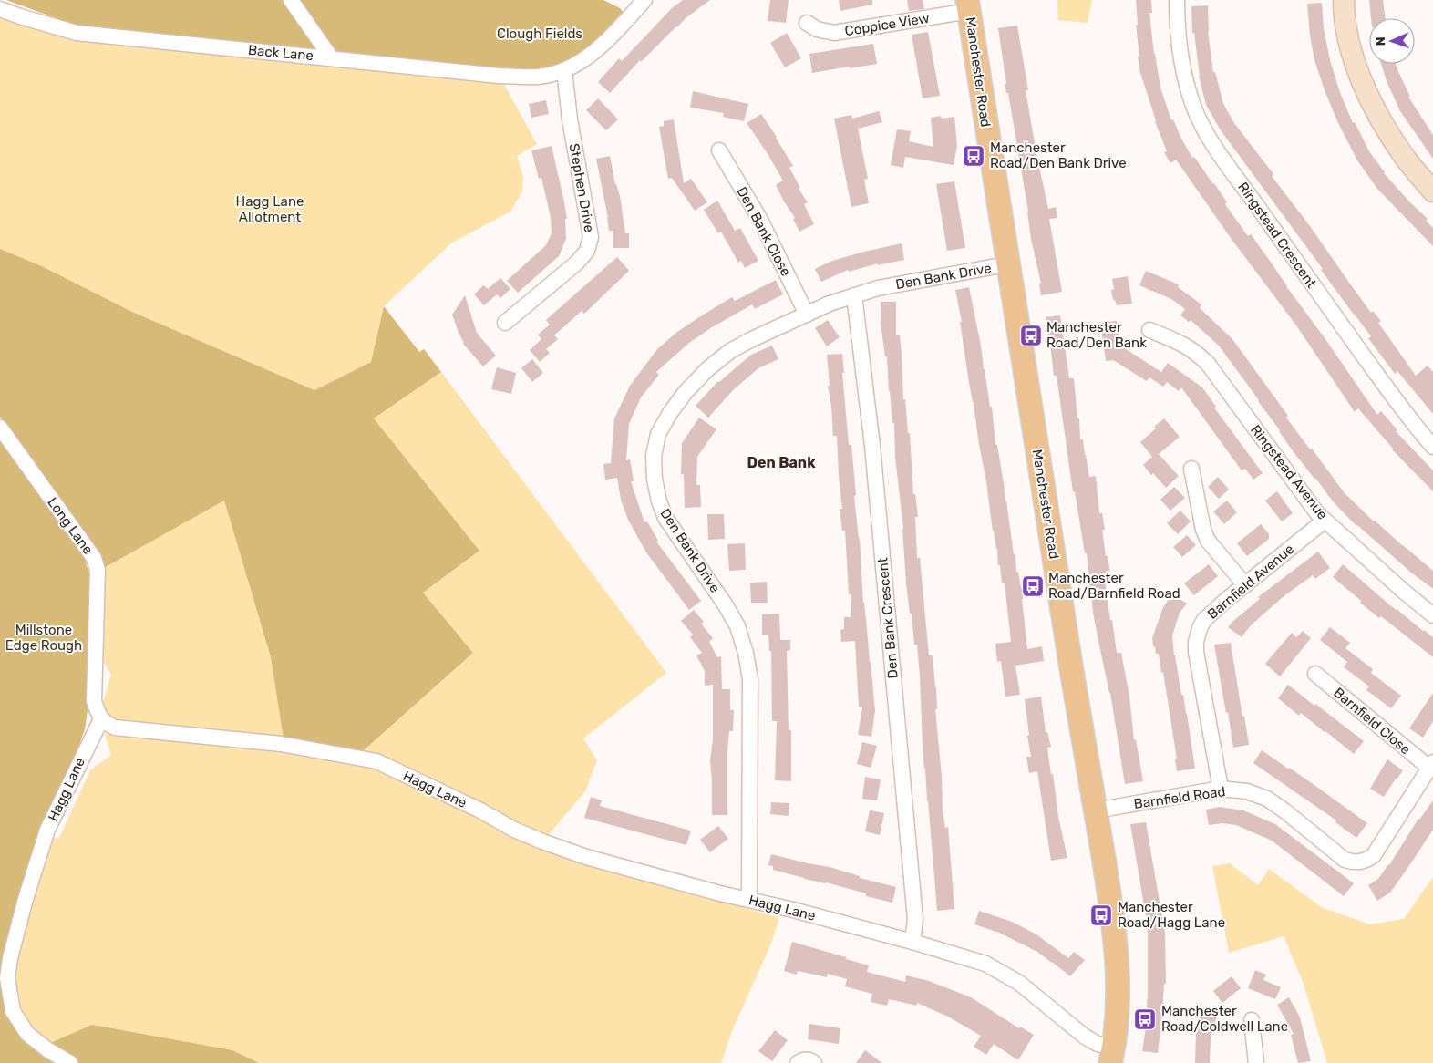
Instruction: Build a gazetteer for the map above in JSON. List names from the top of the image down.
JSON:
{
  "streets": {
    "main road": ["Manchester Road"],
    "street": [
      "Coppice View",
      "Back Lane",
      "Stephen Drive",
      "Den Bank Close",
      "Ringstead Crescent",
      "Den Bank Drive",
      "Ringstead Avenue",
      "Long Lane",
      "Barnfield Avenue",
      "Den Bank Crescent",
      "Barnfield Close",
      "Hagg Lane",
      "Barnfield Road"
    ]
  },
  "crossings": [
    ["Coppice View", "Manchester Road"],
    ["Back Lane", "Stephen Drive"],
    ["Manchester Road", "Den Bank Drive"],
    ["Manchester Road", "Hagg Lane"],
    ["Manchester Road", "Barnfield Road"],
    ["Den Bank Close", "Den Bank Drive"],
    ["Den Bank Drive", "Den Bank Crescent"],
    ["Den Bank Drive", "Hagg Lane"],
    ["Ringstead Avenue", "Barnfield Avenue"],
    ["Long Lane", "Hagg Lane"],
    ["Barnfield Avenue", "Barnfield Road"],
    ["Den Bank Crescent", "Hagg Lane"],
    ["Barnfield Close", "Barnfield Road"]
  ],
  "districts": ["Den Bank"],
  "parks": ["Clough Fields", "Hagg Lane Allotment", "Millstone Edge Rough"],
  "places": {
    "bus stop": [
      "Manchester Road/Den Bank Drive",
      "Manchester Road/Den Bank",
      "Manchester Road/Barnfield Road",
      "Manchester Road/Hagg Lane",
      "Manchester Road/Coldwell Lane"
    ]
  },
  "north": "left"
}
